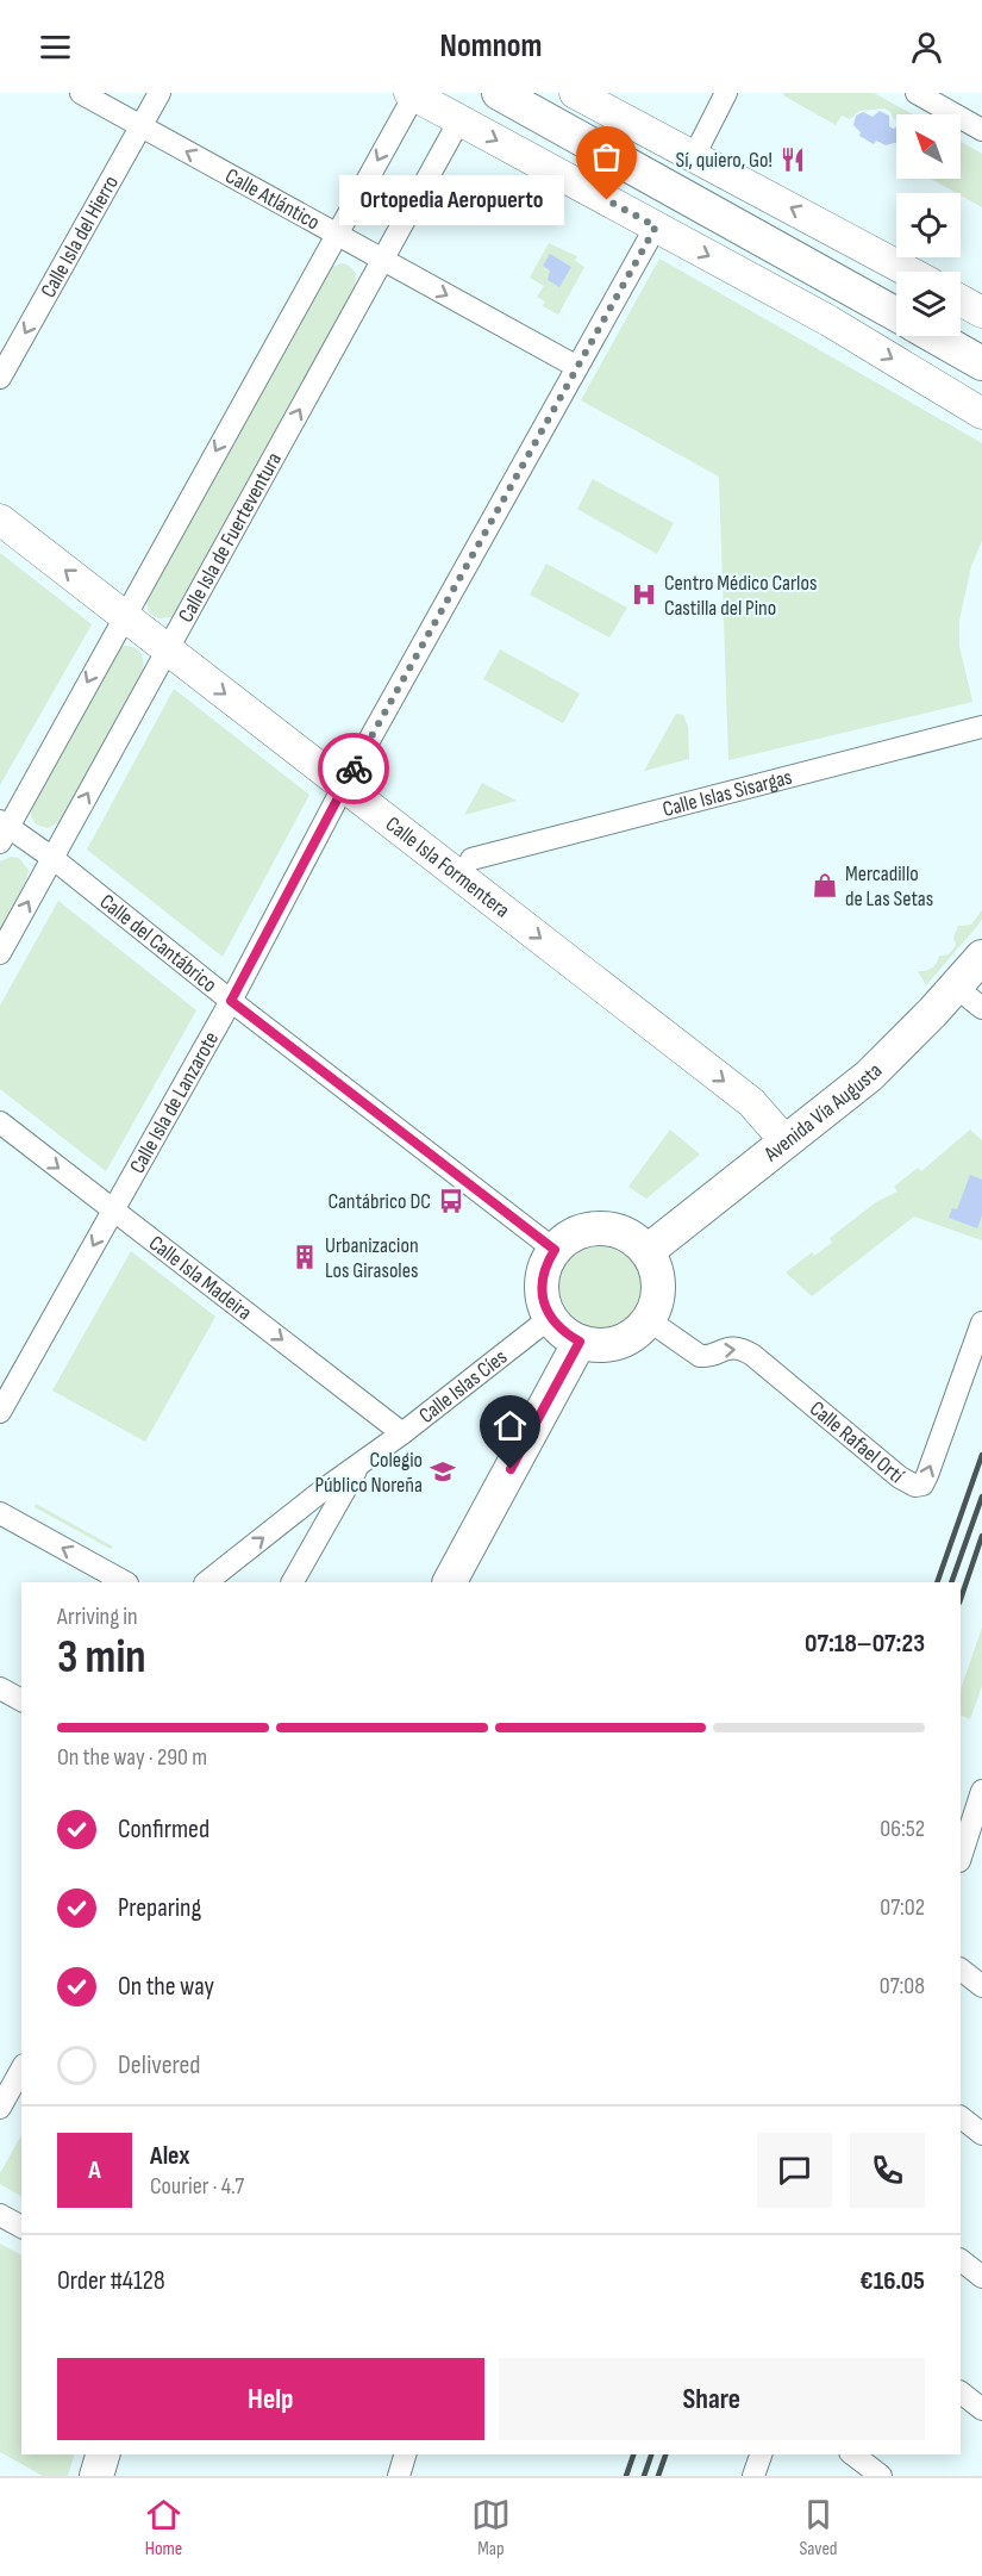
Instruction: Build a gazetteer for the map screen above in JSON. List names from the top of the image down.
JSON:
{
  "streets": {
    "main road": ["Avenida Vía Augusta"],
    "street": [
      "Calle Atlántico",
      "Calle Isla del Hierro",
      "Calle Isla de Fuerteventura",
      "Calle Islas Sisargas",
      "Calle Isla Formentera",
      "Calle del Cantábrico",
      "Calle Isla de Lanzarote",
      "Calle Isla Madeira",
      "Calle Islas Cíes",
      "Calle Rafael Ortí"
    ]
  },
  "crossings": [
    ["Calle Atlántico", "Calle Isla del Hierro"],
    ["Calle Atlántico", "Calle Isla de Fuerteventura"],
    ["Calle Atlántico", "Calle Isla de Lanzarote"],
    ["Calle Isla de Fuerteventura", "Calle Isla Formentera"],
    ["Calle Isla de Fuerteventura", "Calle del Cantábrico"],
    ["Calle Isla Formentera", "Calle Isla de Lanzarote"],
    ["Calle Isla Formentera", "Avenida Vía Augusta"],
    ["Calle del Cantábrico", "Calle Isla de Lanzarote"],
    ["Calle del Cantábrico", "Avenida Vía Augusta"],
    ["Calle del Cantábrico", "Calle Islas Cíes"],
    ["Calle del Cantábrico", "Calle Rafael Ortí"],
    ["Calle Isla de Lanzarote", "Calle Isla Madeira"],
    ["Avenida Vía Augusta", "Calle Islas Cíes"],
    ["Avenida Vía Augusta", "Calle Rafael Ortí"],
    ["Calle Isla Madeira", "Calle Islas Cíes"],
    ["Calle Islas Cíes", "Calle Rafael Ortí"]
  ],
  "one_way": ["Calle Isla del Hierro", "Calle Isla Madeira"],
  "places": {
    "restaurant": ["Sí, quiero, Go!"],
    "other": ["Ortopedia Aeropuerto"],
    "hospital": ["Centro Médico Carlos Castilla del Pino"],
    "shop": ["Mercadillo de Las Setas"],
    "bus stop": ["Cantábrico DC"],
    "building": ["Urbanizacion Los Girasoles"],
    "school or university": ["Colegio Público Noreña"]
  },
  "north": "top left",
  "page": {
    "header": "Nomnom",
    "bubble": "Ortopedia Aeropuerto",
    "heading": ["3 min", "Arriving in", "07:18–07:23"],
    "panel": [
      "Alex",
      "Courier · 4.7",
      "Order #4128",
      "€16.05"
    ],
    "bar": "On the way · 290 m",
    "list": [
      ["Confirmed", "06:52"],
      ["Preparing", "07:02"],
      ["On the way", "07:08"],
      "Delivered"
    ],
    "round": "A",
    "buttons": ["Help", "Share"],
    "tabs": ["Home", "Map", "Saved"]
  }
}
